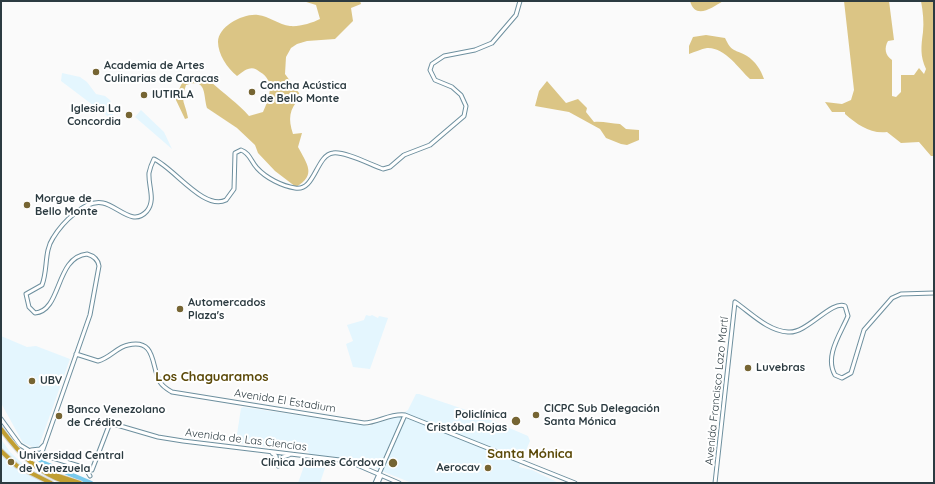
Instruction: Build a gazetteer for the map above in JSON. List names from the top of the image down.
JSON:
{
  "streets": {
    "street": ["Avenida Francisco Lazo Martí", "Avenida El Estadium", "Avenida de Las Ciencias"]
  },
  "districts": ["Los Chaguaramos", "Santa Mónica"],
  "places": [
    "Academia de Artes Culinarias de Caracas",
    "Concha Acústica de Bello Monte",
    "IUTIRLA",
    "Iglesia La Concordia",
    "Morgue de Bello Monte",
    "Automercados Plaza's",
    "Luvebras",
    "UBV",
    "CICPC Sub Delegación Santa Mónica",
    "Banco Venezolano de Crédito",
    "Policlínica Cristóbal Rojas",
    "Universidad Central de Venezuela",
    "Clínica Jaimes Córdova",
    "Aerocav"
  ]
}
